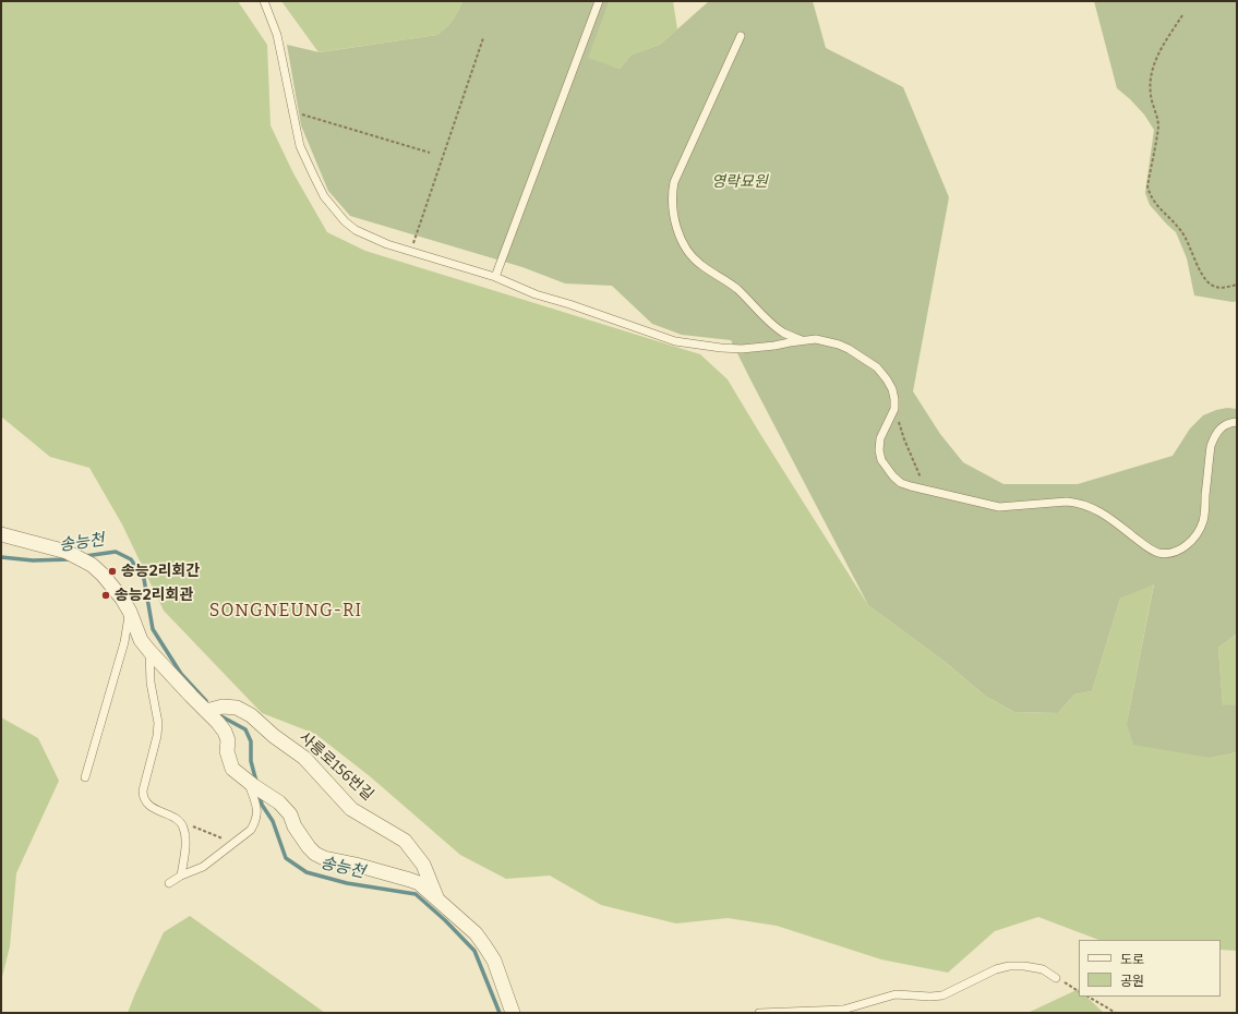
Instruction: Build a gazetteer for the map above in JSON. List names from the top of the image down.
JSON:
{
  "streets": {
    "street": ["사릉로156번길"]
  },
  "districts": ["SONGNEUNG-RI"],
  "water": ["송능천"],
  "parks": ["영락묘원"],
  "places": ["송능2리회간", "송능2리회관"],
  "legend": ["도로", "공원"]
}
